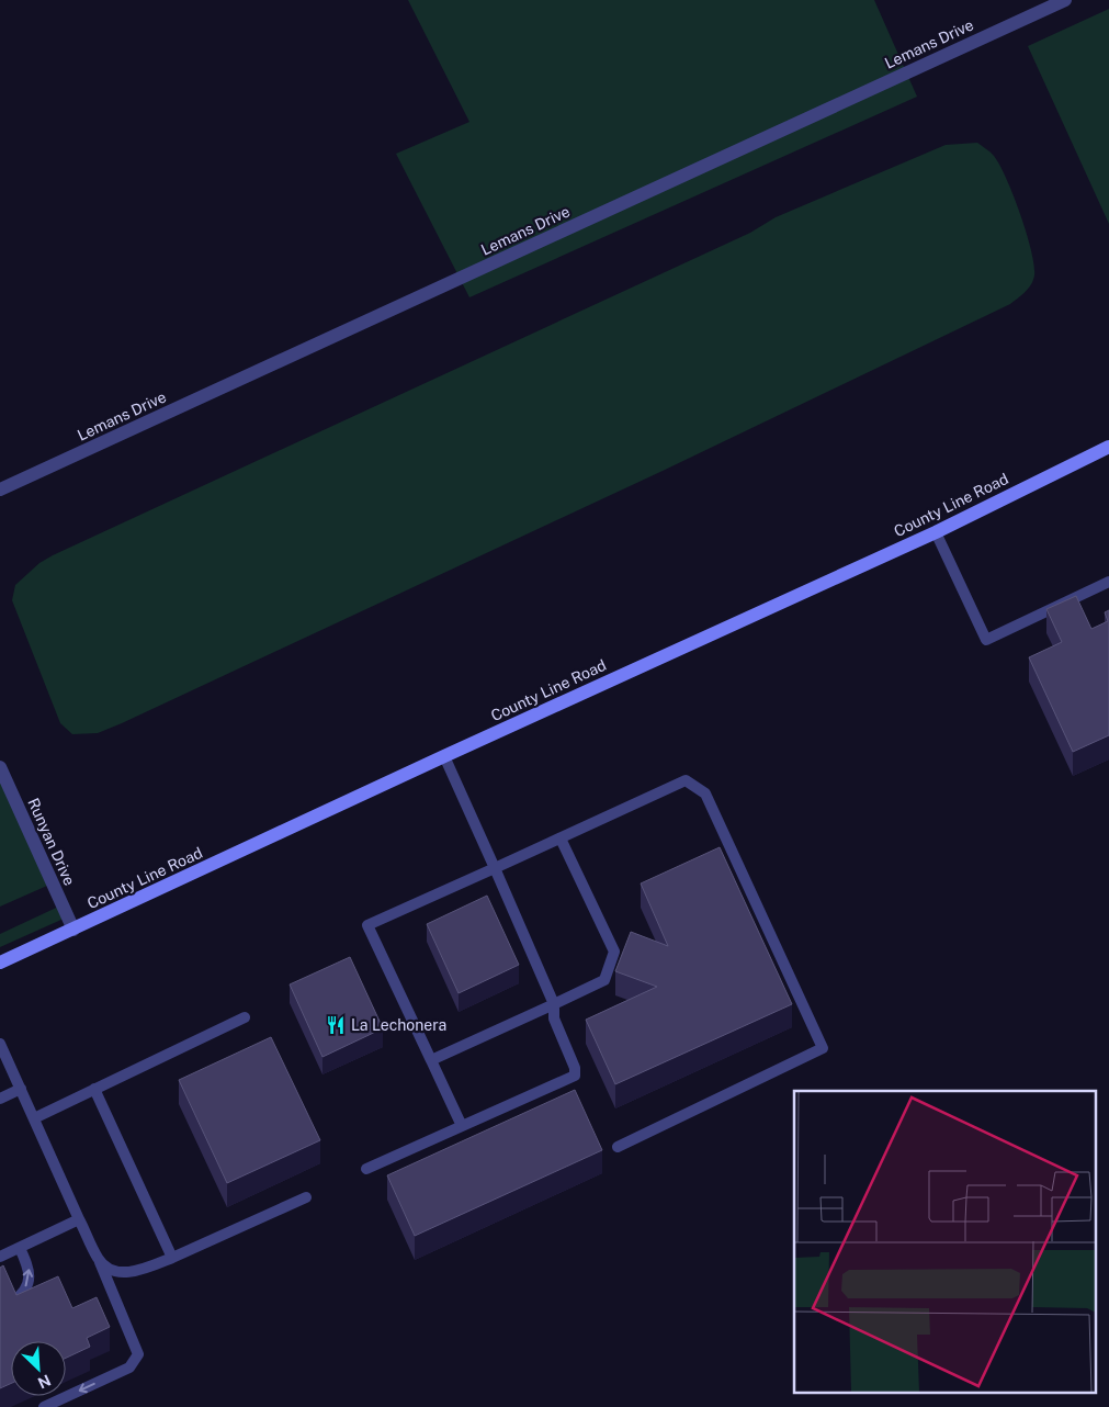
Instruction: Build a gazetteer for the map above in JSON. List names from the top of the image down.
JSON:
{
  "streets": {
    "main road": ["County Line Road"],
    "street": ["Lemans Drive", "Runyan Drive"]
  },
  "crossings": [
    ["County Line Road", "Runyan Drive"]
  ],
  "places": {
    "restaurant": ["La Lechonera"]
  },
  "north": "bottom right"
}
